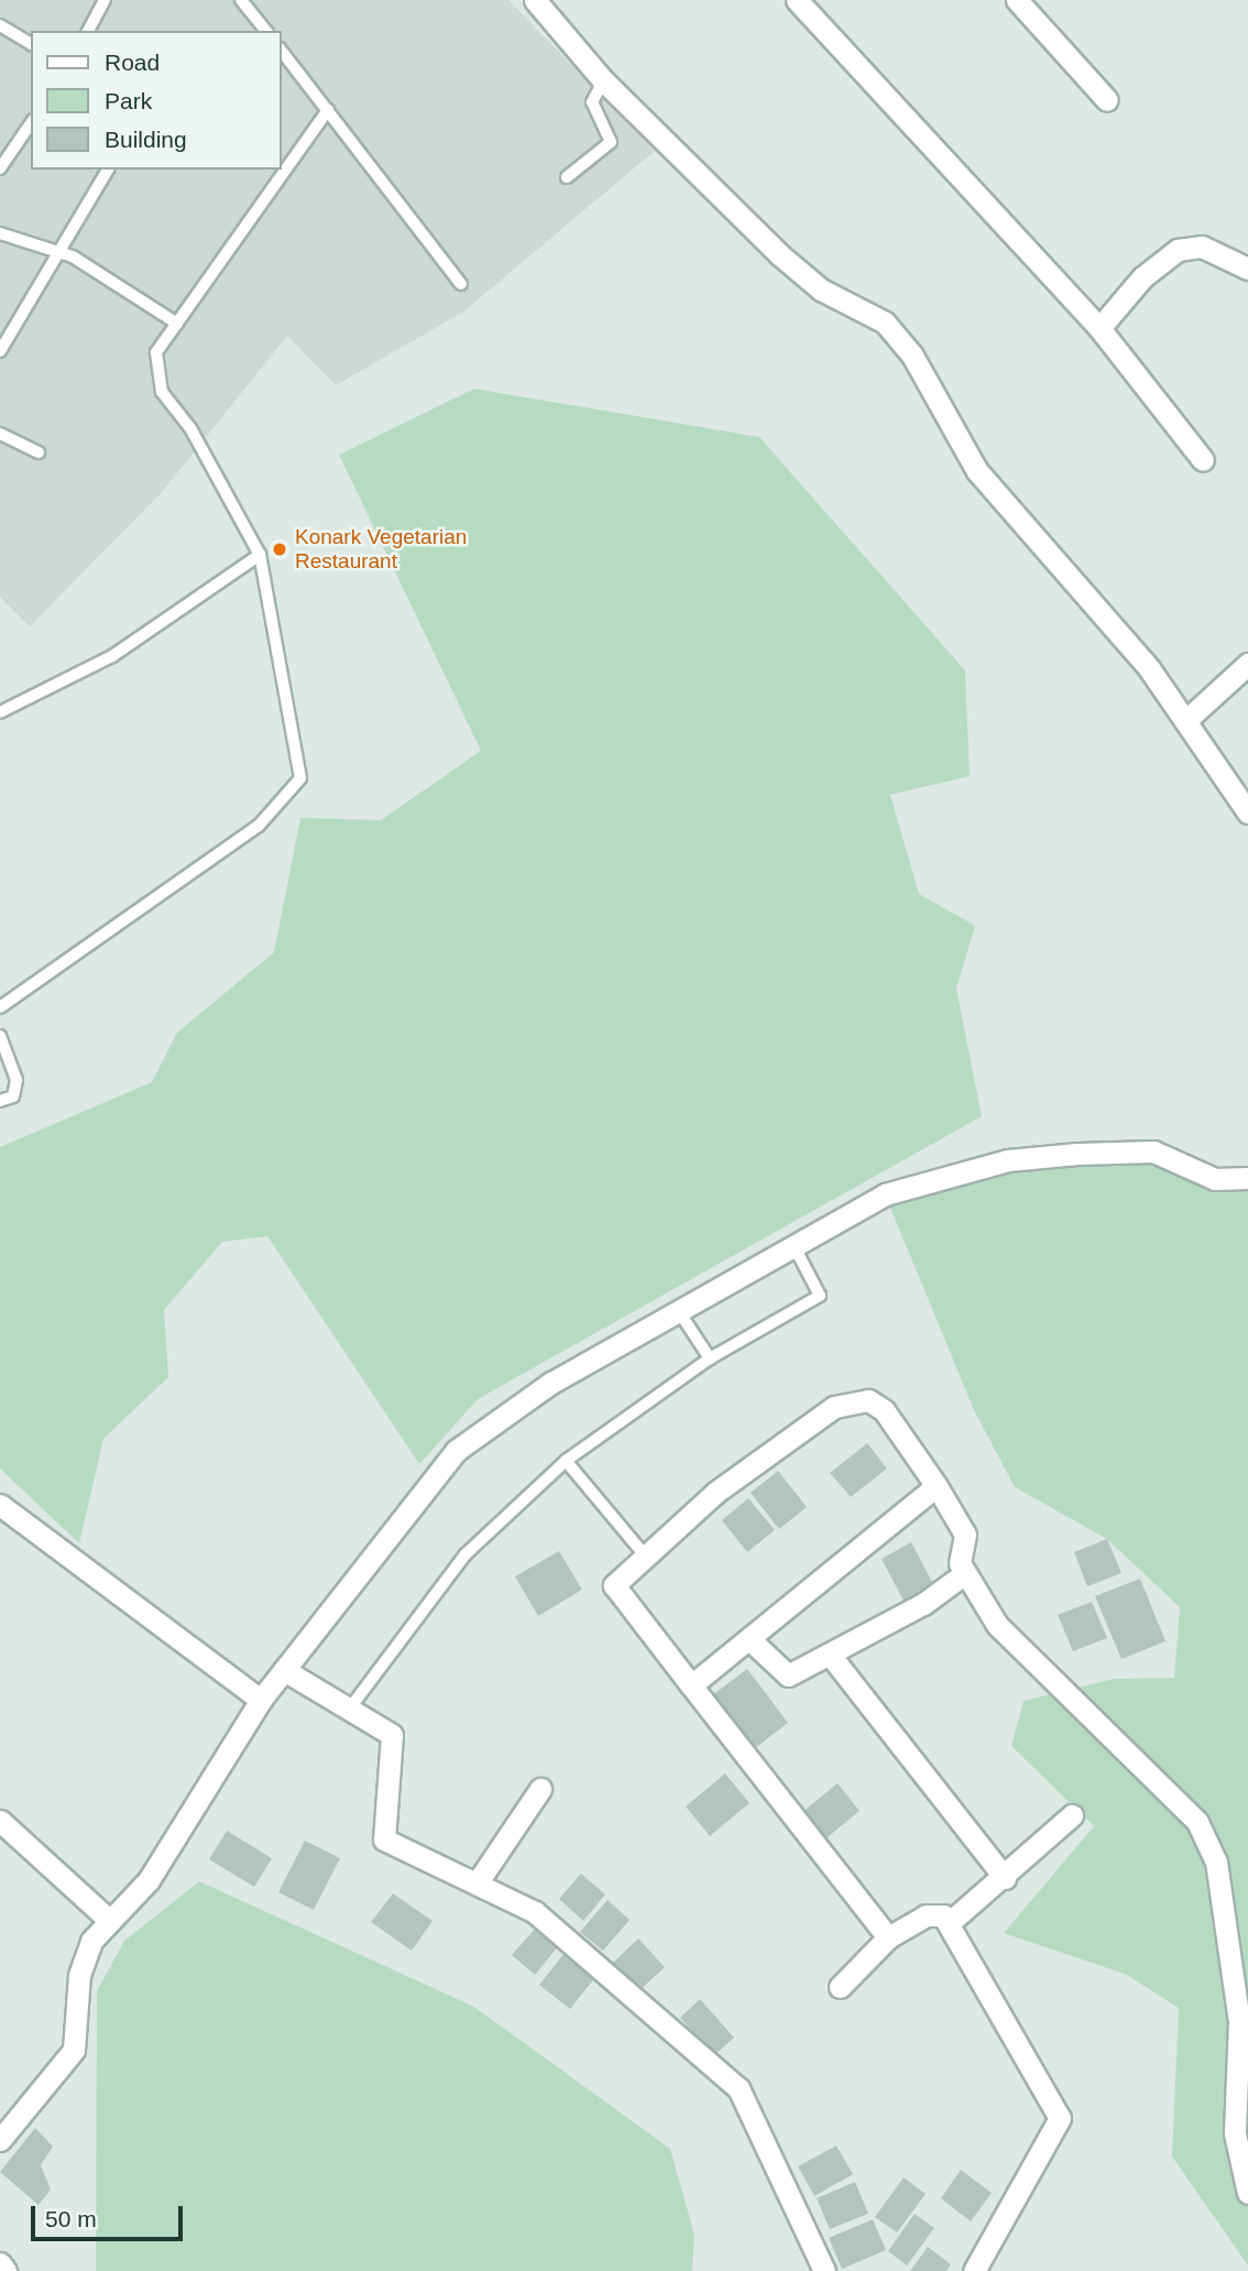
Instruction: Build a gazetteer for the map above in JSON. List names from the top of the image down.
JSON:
{
  "places": ["Konark Vegetarian Restaurant"],
  "legend": ["Road", "Park", "Building"],
  "scale_bar": "50 m"
}
